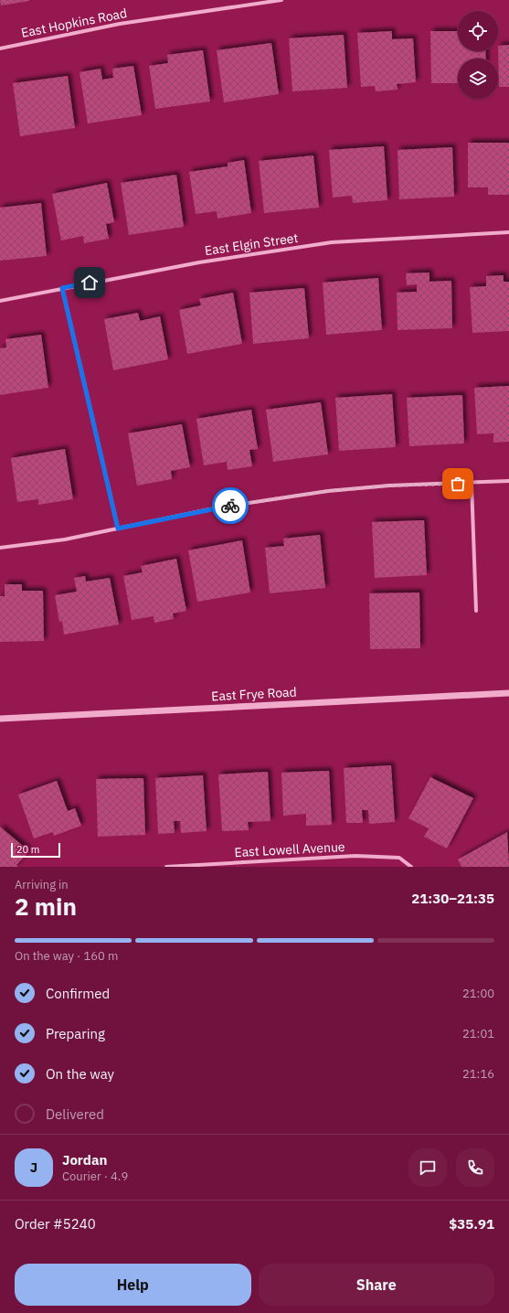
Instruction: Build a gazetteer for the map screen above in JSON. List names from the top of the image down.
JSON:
{
  "streets": {
    "street": [
      "East Hopkins Road",
      "East Elgin Street",
      "East Frye Road",
      "East Lowell Avenue"
    ]
  },
  "scale_bar": "20 m",
  "page": {
    "scale": "20 m",
    "heading": ["2 min", "Arriving in", "21:30–21:35"],
    "panel": [
      "Jordan",
      "Courier · 4.9",
      "Order #5240",
      "$35.91"
    ],
    "bar": "On the way · 160 m",
    "list": [
      ["Confirmed", "21:00"],
      ["Preparing", "21:01"],
      ["On the way", "21:16"],
      "Delivered"
    ],
    "round": "J",
    "buttons": ["Help", "Share"]
  }
}
